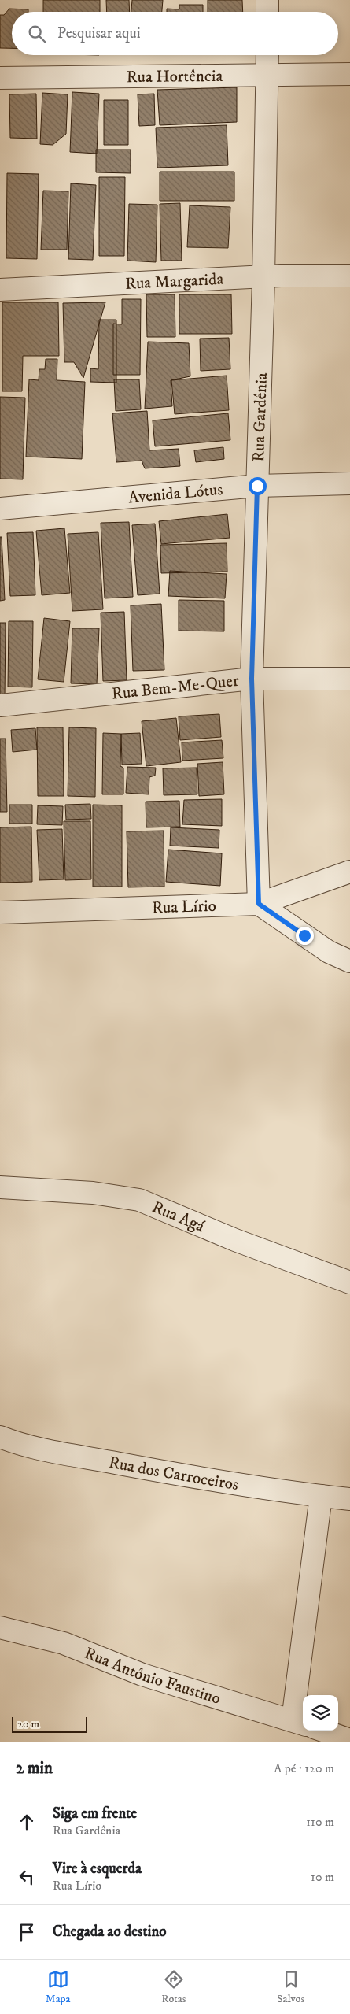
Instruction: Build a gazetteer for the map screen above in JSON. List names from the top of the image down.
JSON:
{
  "streets": {
    "street": [
      "Rua Hortência",
      "Rua Margarida",
      "Rua Gardênia",
      "Avenida Lótus",
      "Rua Bem-Me-Quer",
      "Rua Lírio",
      "Rua Agá",
      "Rua dos Carroceiros",
      "Rua Antônio Faustino"
    ]
  },
  "crossings": [
    ["Rua Hortência", "Rua Gardênia"],
    ["Rua Margarida", "Rua Gardênia"],
    ["Rua Gardênia", "Avenida Lótus"],
    ["Rua Gardênia", "Rua Bem-Me-Quer"],
    ["Rua Gardênia", "Rua Lírio"]
  ],
  "scale_bar": "20 m",
  "page": {
    "search": "Pesquisar aqui",
    "scale": "20 m",
    "heading": ["2 min", "A pé · 120 m"],
    "list": [
      ["Siga em frente", "Rua Gardênia", "110 m"],
      ["Vire à esquerda", "Rua Lírio", "10 m"],
      "Chegada ao destino"
    ],
    "nav": ["Mapa", "Rotas", "Salvos"]
  }
}
